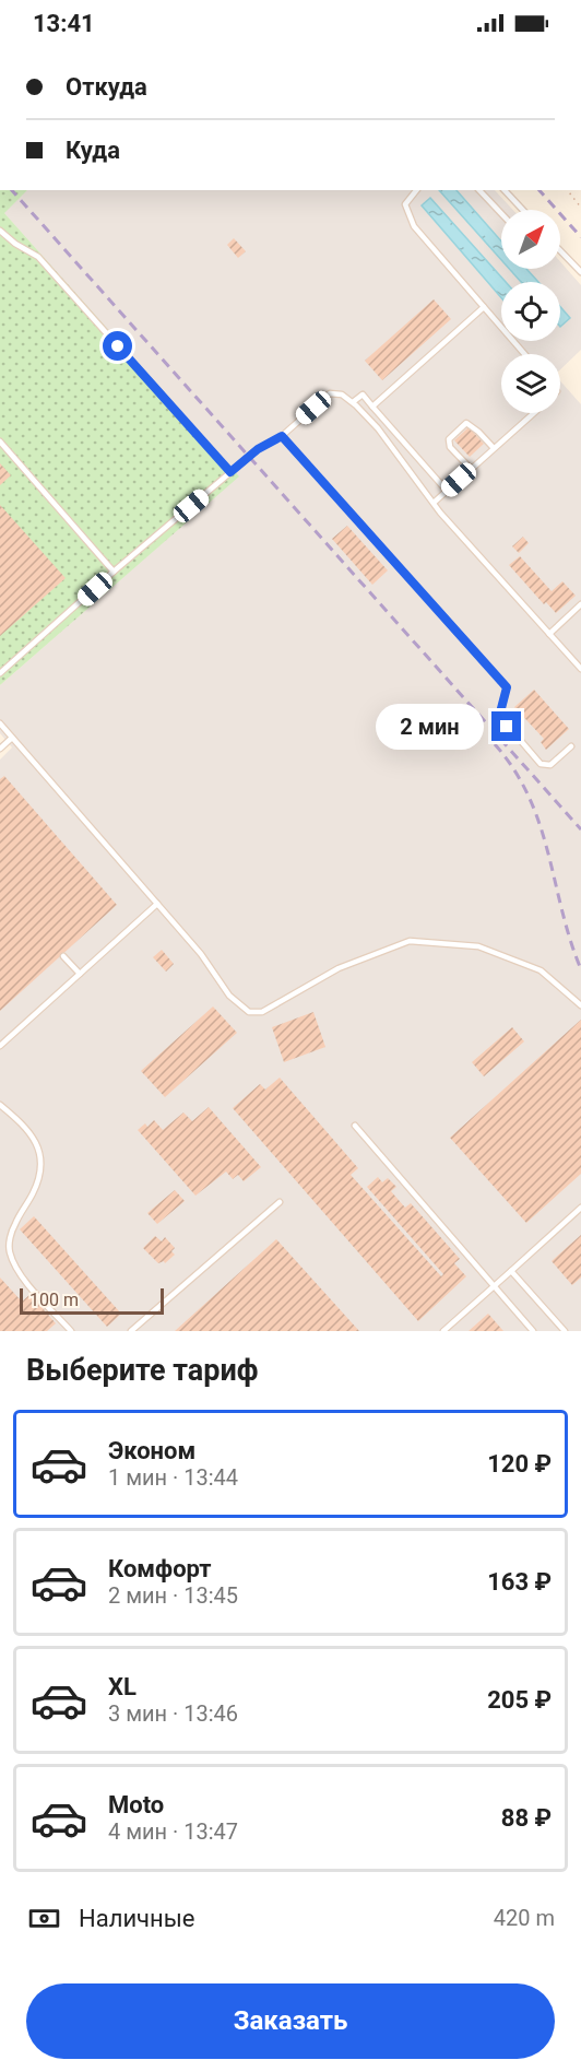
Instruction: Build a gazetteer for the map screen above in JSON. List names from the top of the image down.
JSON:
{
  "scale_bar": "100 m",
  "north": "top right",
  "page": {
    "status": "13:41",
    "banner": ["Откуда", "Куда"],
    "bubble": "2 мин",
    "scale": "100 m",
    "heading": "Выберите тариф",
    "list": [
      {
        "name": "Эконом",
        "note": "1 мин · 13:44",
        "value": "120 ₽"
      },
      {
        "name": "Комфорт",
        "note": "2 мин · 13:45",
        "value": "163 ₽"
      },
      {
        "name": "XL",
        "note": "3 мин · 13:46",
        "value": "205 ₽"
      },
      {
        "name": "Moto",
        "note": "4 мин · 13:47",
        "value": "88 ₽"
      }
    ],
    "pay": ["Наличные", "420 m"],
    "buttons": "Заказать"
  }
}
